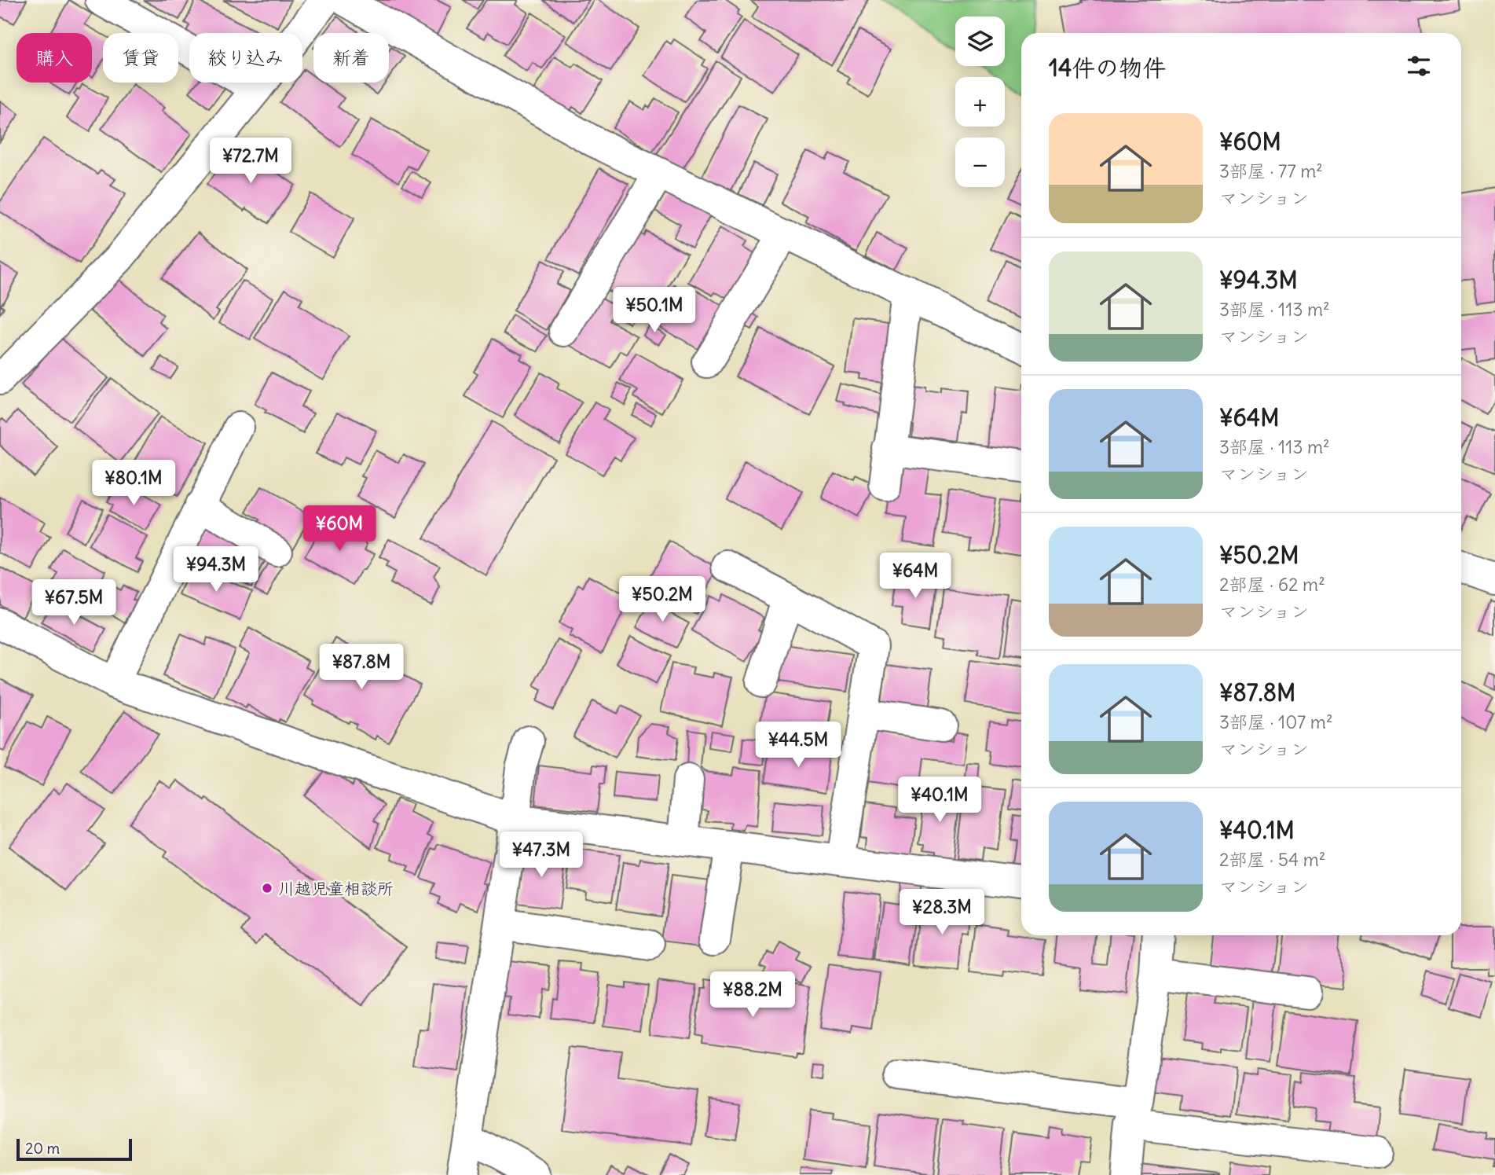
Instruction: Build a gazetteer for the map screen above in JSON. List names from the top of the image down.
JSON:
{
  "places": ["川越児童相談所"],
  "scale_bar": "20 m",
  "page": {
    "map_buttons": ["+", "−"],
    "chip": [
      "購入",
      "賃貸",
      "絞り込み",
      "新着"
    ],
    "heading": "14件の物件",
    "list": [
      {
        "name": "¥60M",
        "note": "3部屋 · 77 m² · マンション"
      },
      {
        "name": "¥94.3M",
        "note": "3部屋 · 113 m² · マンション"
      },
      {
        "name": "¥64M",
        "note": "3部屋 · 113 m² · マンション"
      },
      {
        "name": "¥50.2M",
        "note": "2部屋 · 62 m² · マンション"
      },
      {
        "name": "¥87.8M",
        "note": "3部屋 · 107 m² · マンション"
      },
      {
        "name": "¥40.1M",
        "note": "2部屋 · 54 m² · マンション"
      }
    ],
    "price": [
      "¥72.7M",
      "¥50.1M",
      "¥80.1M",
      "¥60M",
      "¥94.3M",
      "¥64M",
      "¥50.2M",
      "¥67.5M",
      "¥87.8M",
      "¥44.5M",
      "¥40.1M",
      "¥47.3M",
      "¥28.3M",
      "¥88.2M"
    ],
    "scale": "20 m"
  }
}
